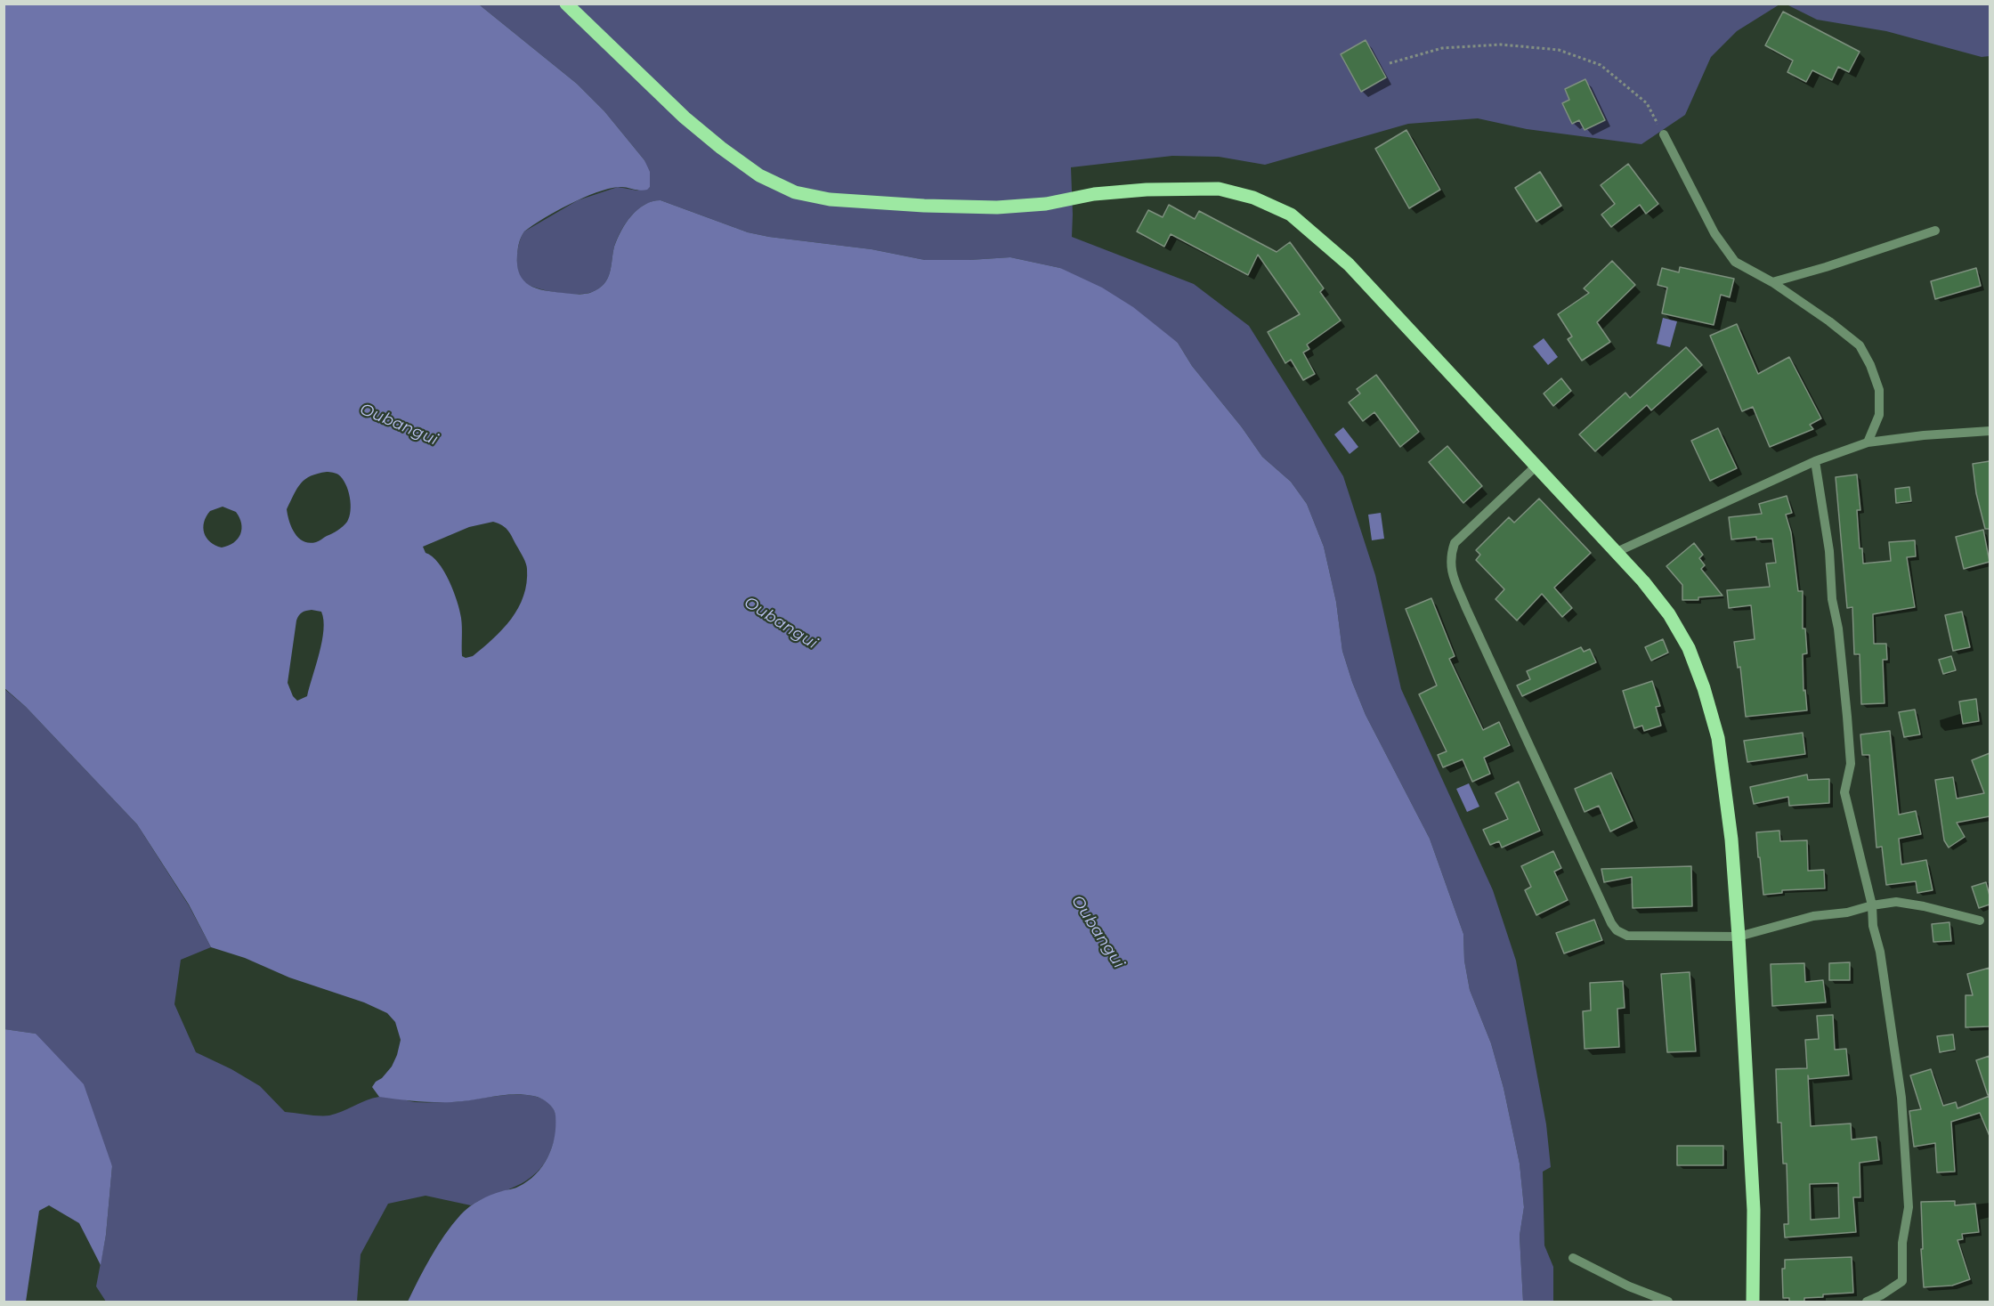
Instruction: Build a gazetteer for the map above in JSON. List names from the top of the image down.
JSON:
{
  "water": ["Oubangui"]
}
